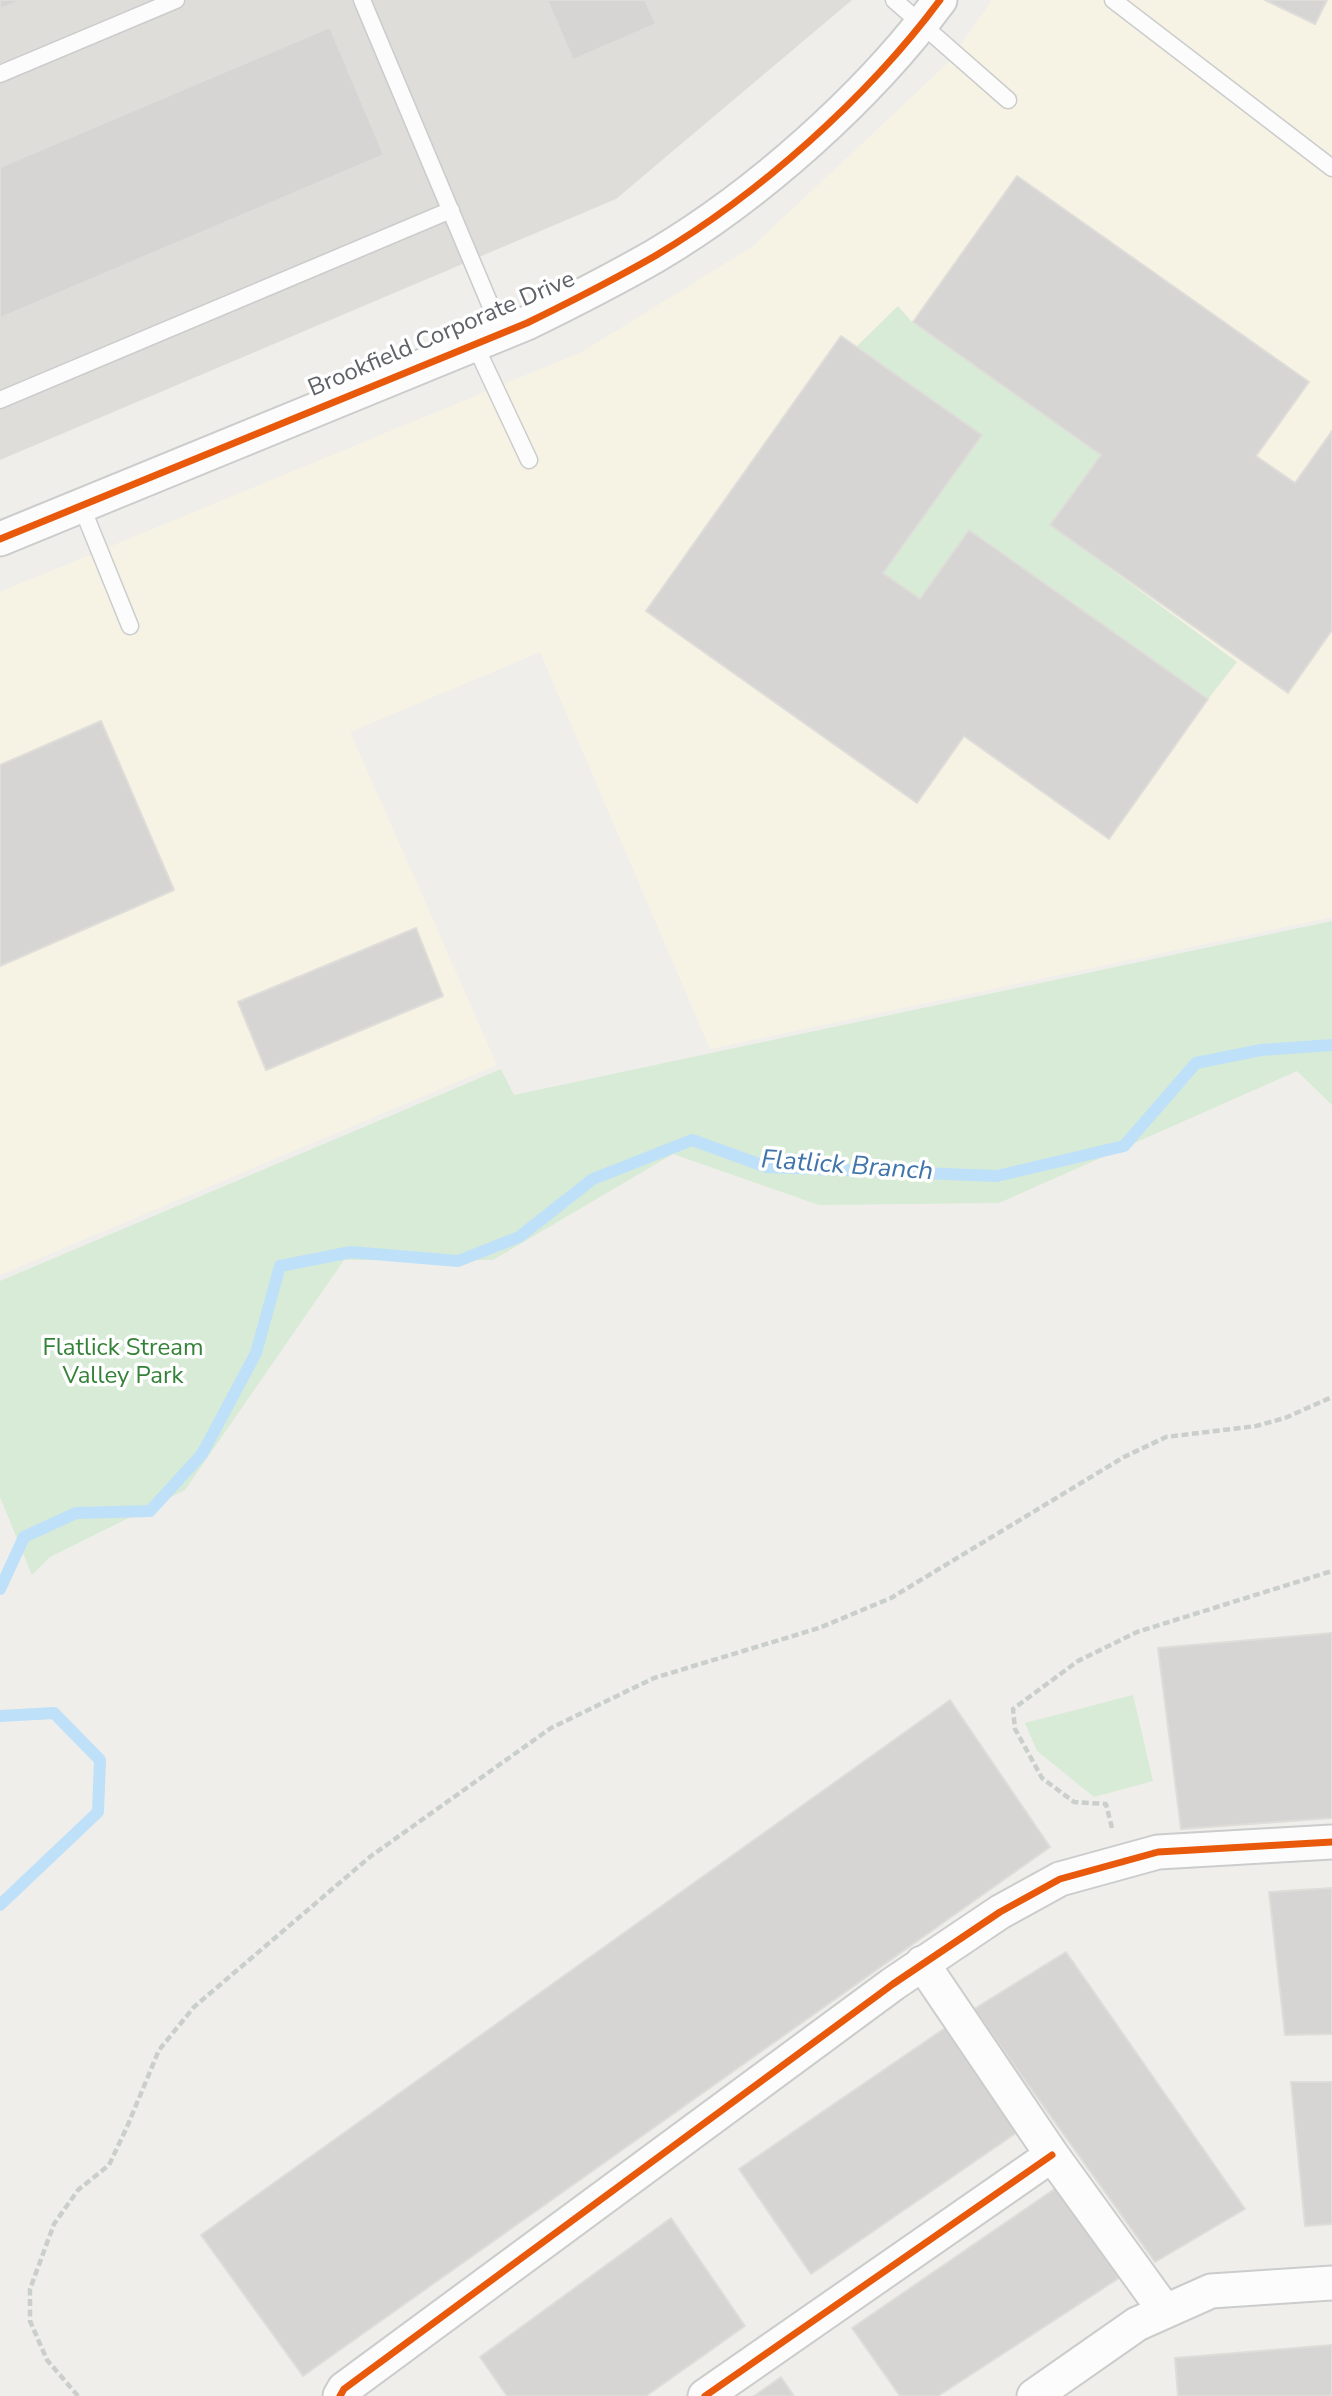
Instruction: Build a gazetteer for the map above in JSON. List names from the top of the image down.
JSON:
{
  "streets": {
    "street": ["Brookfield Corporate Drive"]
  },
  "water": ["Flatlick Branch"],
  "parks": ["Flatlick Stream Valley Park"]
}
